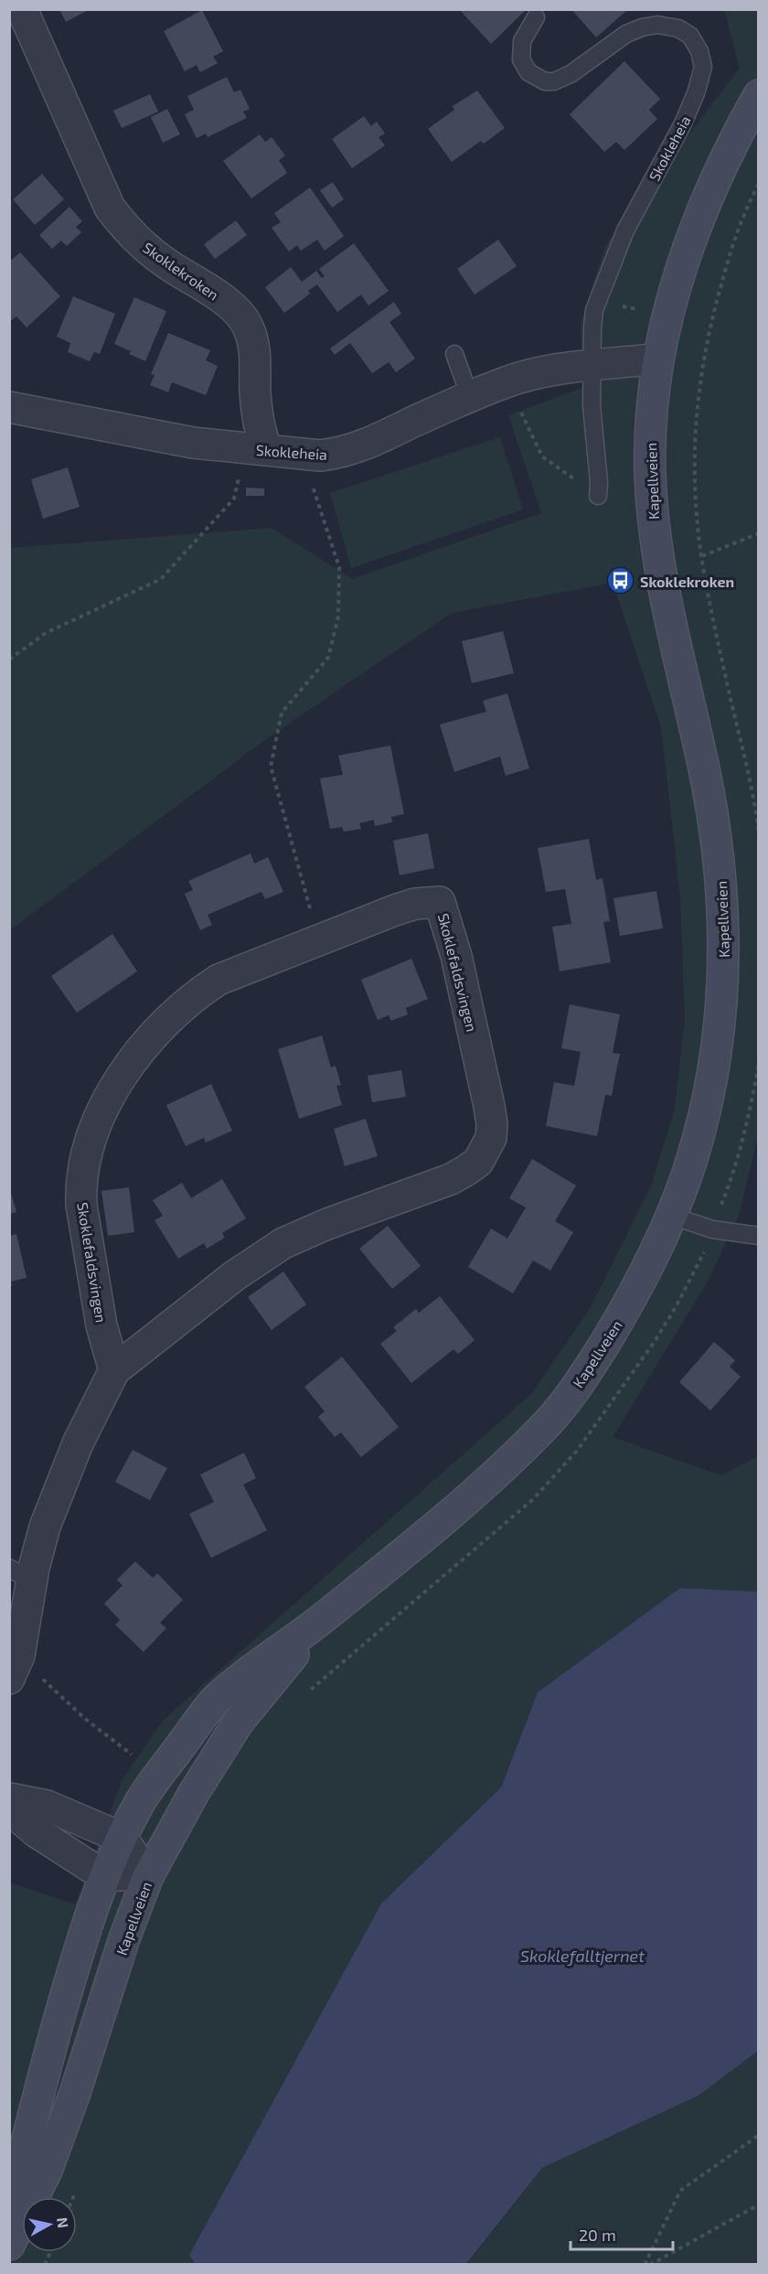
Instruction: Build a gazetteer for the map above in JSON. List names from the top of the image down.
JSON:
{
  "streets": {
    "main road": ["Kapellveien"],
    "street": ["Skokleheia", "Skoklekroken", "Skoklefaldsvingen"]
  },
  "crossings": [
    ["Skokleheia", "Skoklekroken"],
    ["Skokleheia", "Kapellveien"]
  ],
  "water": ["Skoklefalltjernet"],
  "places": {
    "bus stop": ["Skoklekroken"]
  },
  "scale_bar": "20 m",
  "north": "right"
}
